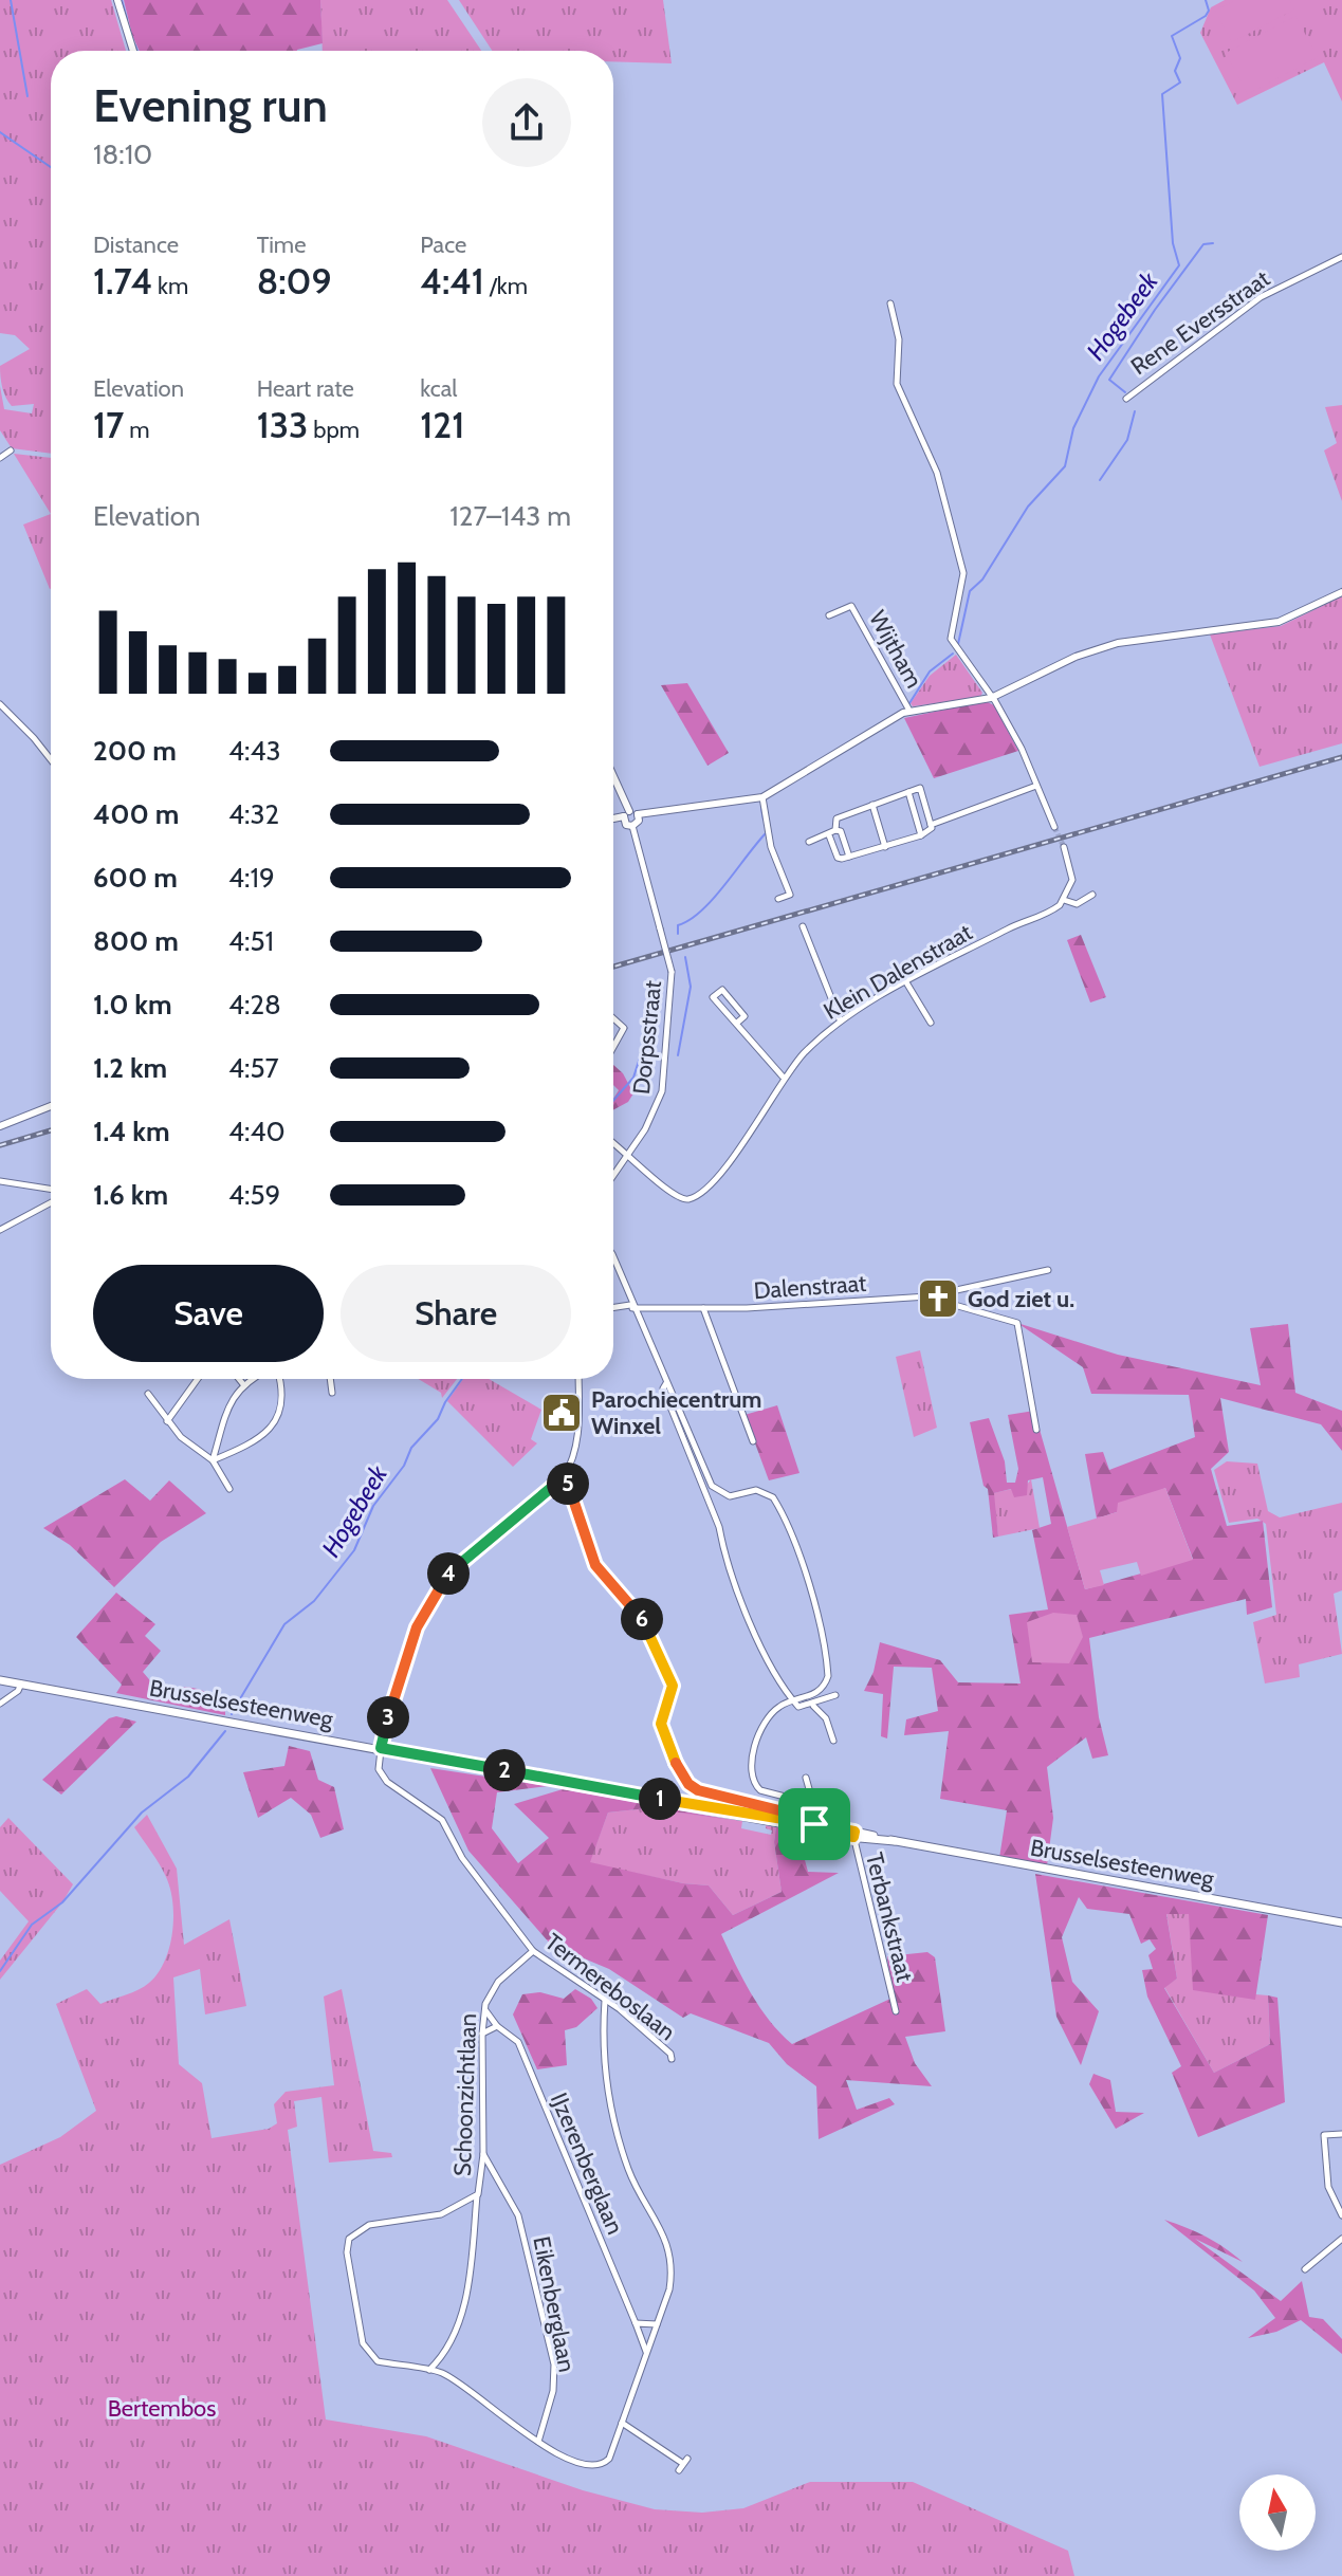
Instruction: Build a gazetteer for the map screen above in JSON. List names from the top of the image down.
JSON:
{
  "streets": {
    "main road": ["Brusselsesteenweg"],
    "street": [
      "Rene Eversstraat",
      "Wijtham",
      "Klein Dalenstraat",
      "Dorpsstraat",
      "Dalenstraat",
      "Terbankstraat",
      "Termereboslaan",
      "Schoonzichtlaan",
      "IJzerenberglaan",
      "Eikenberglaan"
    ]
  },
  "crossings": [
    ["Klein Dalenstraat", "Dorpsstraat"],
    ["Brusselsesteenweg", "Terbankstraat"],
    ["Brusselsesteenweg", "Termereboslaan"],
    ["Termereboslaan", "Schoonzichtlaan"],
    ["Schoonzichtlaan", "IJzerenberglaan"],
    ["Schoonzichtlaan", "Eikenberglaan"]
  ],
  "water": ["Hogebeek"],
  "parks": ["Bertembos"],
  "places": {
    "church": ["God ziet u."],
    "public building": ["Parochiecentrum Winxel"]
  },
  "north": "top",
  "page": {
    "heading": ["Evening run", "18:10"],
    "stats": [
      ["Distance", "1.74 km"],
      ["Time", "8:09"],
      ["Pace", "4:41 /km"],
      ["Elevation", "17 m"],
      ["Heart rate", "133 bpm"],
      ["kcal", "121"]
    ],
    "chart": ["Elevation", "127–143 m"],
    "list": [
      {
        "name": "200 m",
        "note": "4:43"
      },
      {
        "name": "400 m",
        "note": "4:32"
      },
      {
        "name": "600 m",
        "note": "4:19"
      },
      {
        "name": "800 m",
        "note": "4:51"
      },
      {
        "name": "1.0 km",
        "note": "4:28"
      },
      {
        "name": "1.2 km",
        "note": "4:57"
      },
      {
        "name": "1.4 km",
        "note": "4:40"
      },
      {
        "name": "1.6 km",
        "note": "4:59"
      }
    ],
    "buttons": ["Save", "Share"],
    "pins": [
      "5",
      "4",
      "6",
      "3",
      "2",
      "1"
    ]
  }
}
